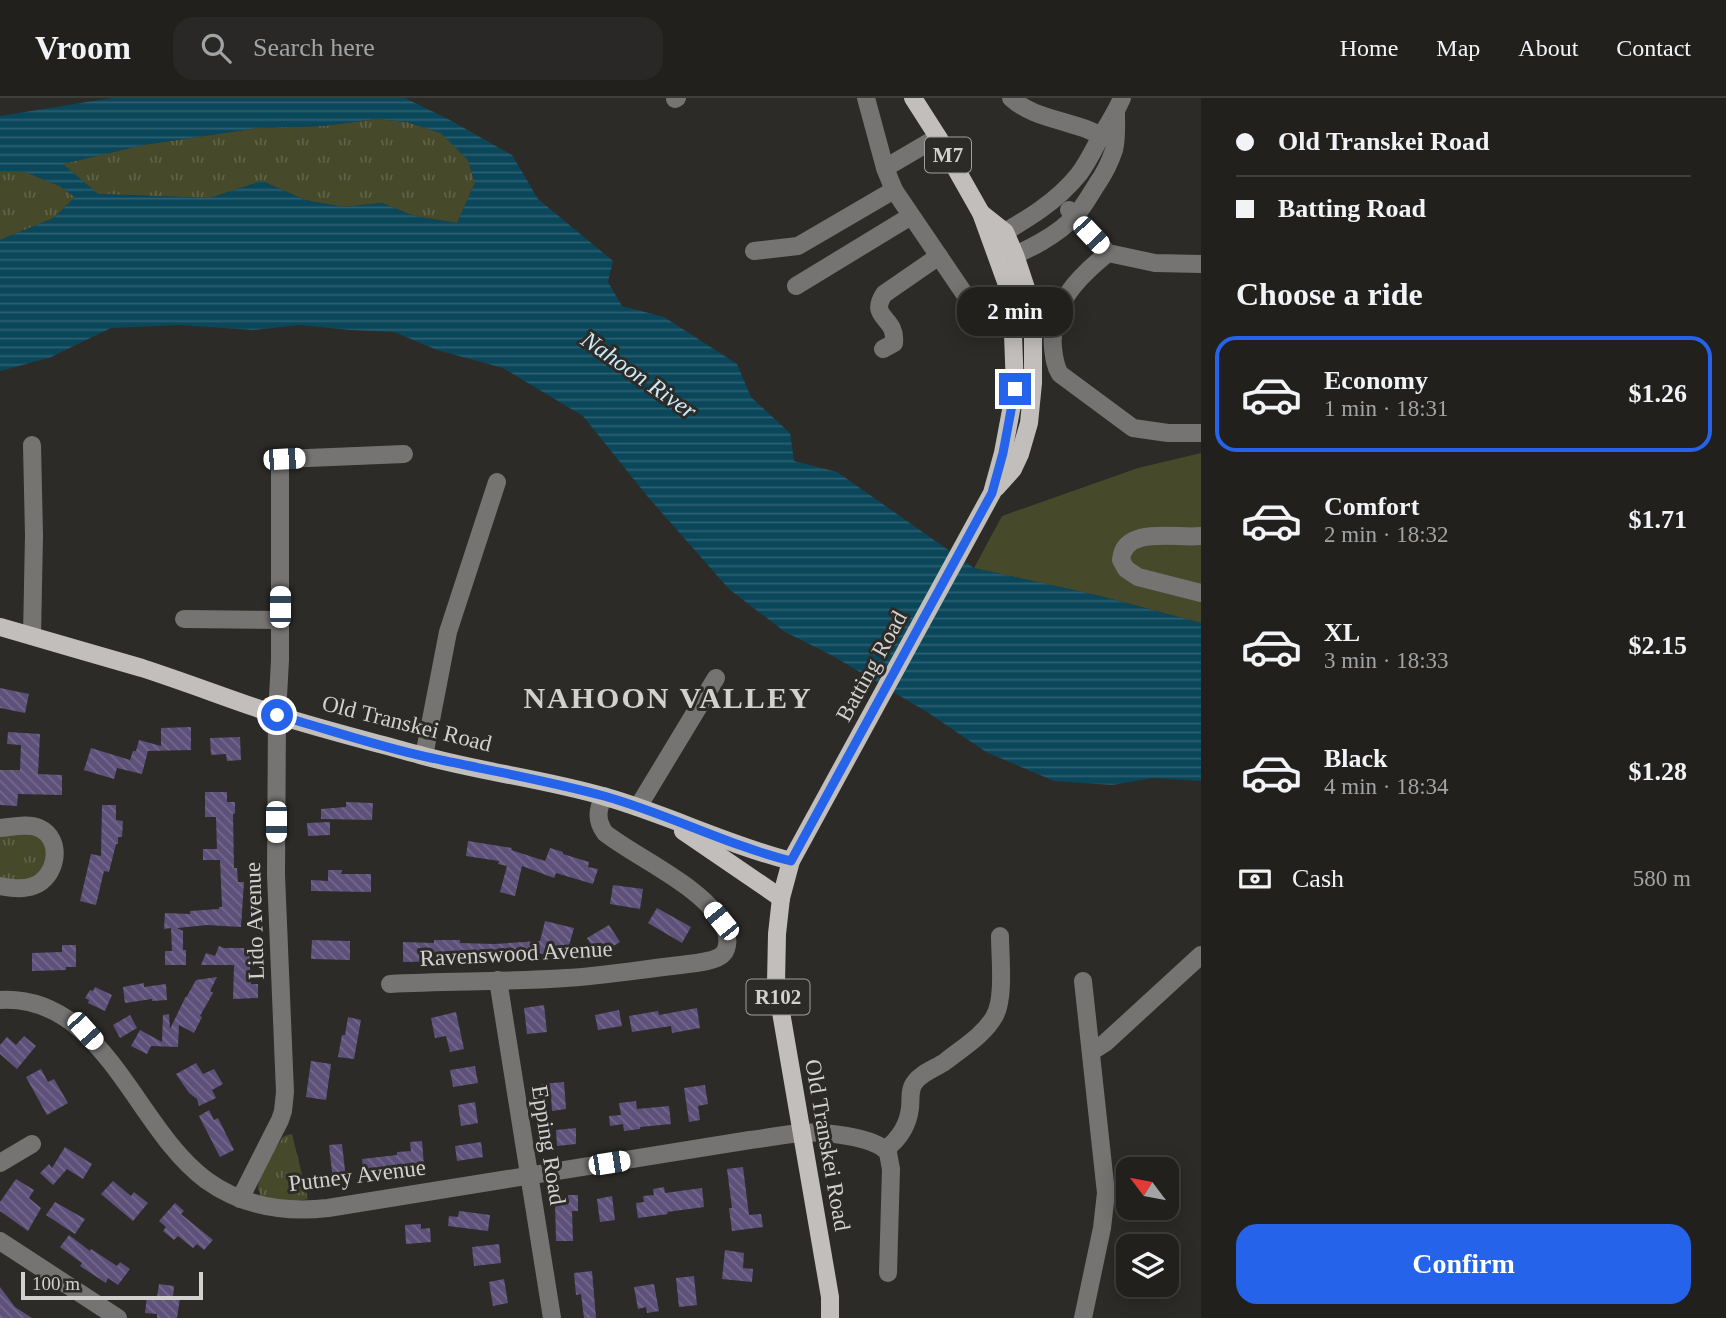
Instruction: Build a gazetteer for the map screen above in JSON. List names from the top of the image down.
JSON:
{
  "streets": {
    "main road": [
      "M7",
      "Batting Road",
      "Old Transkei Road",
      "R102"
    ],
    "street": [
      "Lido Avenue",
      "Ravenswood Avenue",
      "Epping Road",
      "Putney Avenue"
    ]
  },
  "crossings": [
    ["Batting Road", "Old Transkei Road"],
    ["Old Transkei Road", "Lido Avenue"],
    ["Old Transkei Road", "Ravenswood Avenue"],
    ["Old Transkei Road", "Putney Avenue"],
    ["Lido Avenue", "Putney Avenue"],
    ["Ravenswood Avenue", "Epping Road"],
    ["Epping Road", "Putney Avenue"]
  ],
  "districts": ["NAHOON VALLEY"],
  "water": ["Nahoon River"],
  "scale_bar": "100 m",
  "north": "top left",
  "page": {
    "header": "Vroom",
    "search": "Search here",
    "nav": [
      "Home",
      "Map",
      "About",
      "Contact"
    ],
    "banner": ["Old Transkei Road", "Batting Road"],
    "heading": "Choose a ride",
    "bubble": "2 min",
    "list": [
      {
        "name": "Economy",
        "note": "1 min · 18:31",
        "value": "$1.26"
      },
      {
        "name": "Comfort",
        "note": "2 min · 18:32",
        "value": "$1.71"
      },
      {
        "name": "XL",
        "note": "3 min · 18:33",
        "value": "$2.15"
      },
      {
        "name": "Black",
        "note": "4 min · 18:34",
        "value": "$1.28"
      }
    ],
    "pay": ["Cash", "580 m"],
    "buttons": "Confirm",
    "scale": "100 m"
  }
}
